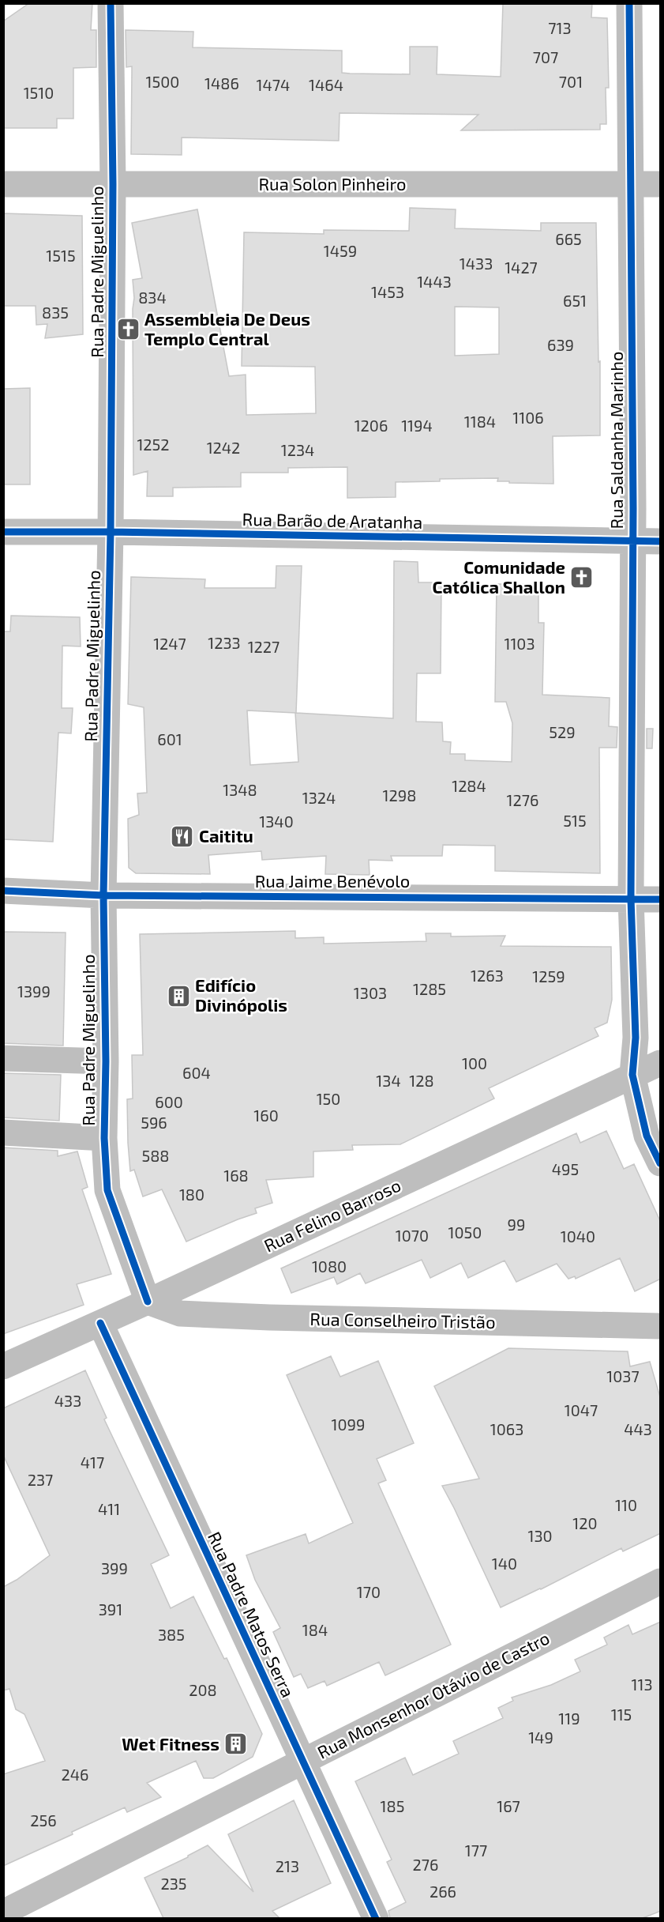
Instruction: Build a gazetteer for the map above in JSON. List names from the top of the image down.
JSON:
{
  "streets": {
    "street": [
      "Rua Solon Pinheiro",
      "Rua Padre Miguelinho",
      "Rua Saldanha Marinho",
      "Rua Barão de Aratanha",
      "Rua Jaime Benévolo",
      "Rua Felino Barroso",
      "Rua Conselheiro Tristão",
      "Rua Padre Matos Serra",
      "Rua Monsenhor Otávio de Castro"
    ]
  },
  "crossings": [
    ["Rua Solon Pinheiro", "Rua Padre Miguelinho"],
    ["Rua Solon Pinheiro", "Rua Saldanha Marinho"],
    ["Rua Padre Miguelinho", "Rua Barão de Aratanha"],
    ["Rua Padre Miguelinho", "Rua Jaime Benévolo"],
    ["Rua Padre Miguelinho", "Rua Felino Barroso"],
    ["Rua Padre Miguelinho", "Rua Conselheiro Tristão"],
    ["Rua Saldanha Marinho", "Rua Barão de Aratanha"],
    ["Rua Saldanha Marinho", "Rua Jaime Benévolo"],
    ["Rua Saldanha Marinho", "Rua Felino Barroso"],
    ["Rua Felino Barroso", "Rua Conselheiro Tristão"],
    ["Rua Felino Barroso", "Rua Padre Matos Serra"],
    ["Rua Padre Matos Serra", "Rua Monsenhor Otávio de Castro"]
  ],
  "places": {
    "church": ["Assembleia De Deus Templo Central", "Comunidade Católica Shallon"],
    "restaurant": ["Caititu"],
    "building": ["Edifício Divinópolis", "Wet Fitness"]
  },
  "house_numbers": [
    "713",
    "707",
    "1500",
    "701",
    "1486",
    "1474",
    "1464",
    "1510",
    "665",
    "1459",
    "1515",
    "1433",
    "1427",
    "1443",
    "1453",
    "834",
    "651",
    "835",
    "639",
    "1106",
    "1184",
    "1206",
    "1194",
    "1252",
    "1242",
    "1234",
    "1233",
    "1247",
    "1103",
    "1227",
    "529",
    "601",
    "1284",
    "1348",
    "1298",
    "1324",
    "1276",
    "515",
    "1340",
    "1263",
    "1259",
    "1285",
    "1399",
    "1303",
    "100",
    "604",
    "134",
    "128",
    "150",
    "600",
    "160",
    "596",
    "588",
    "495",
    "168",
    "180",
    "99",
    "1050",
    "1070",
    "1040",
    "1080",
    "1037",
    "433",
    "1047",
    "1099",
    "1063",
    "443",
    "417",
    "237",
    "110",
    "411",
    "120",
    "130",
    "140",
    "399",
    "170",
    "391",
    "184",
    "385",
    "113",
    "208",
    "115",
    "119",
    "149",
    "246",
    "185",
    "167",
    "256",
    "177",
    "276",
    "213",
    "235",
    "266"
  ]
}
